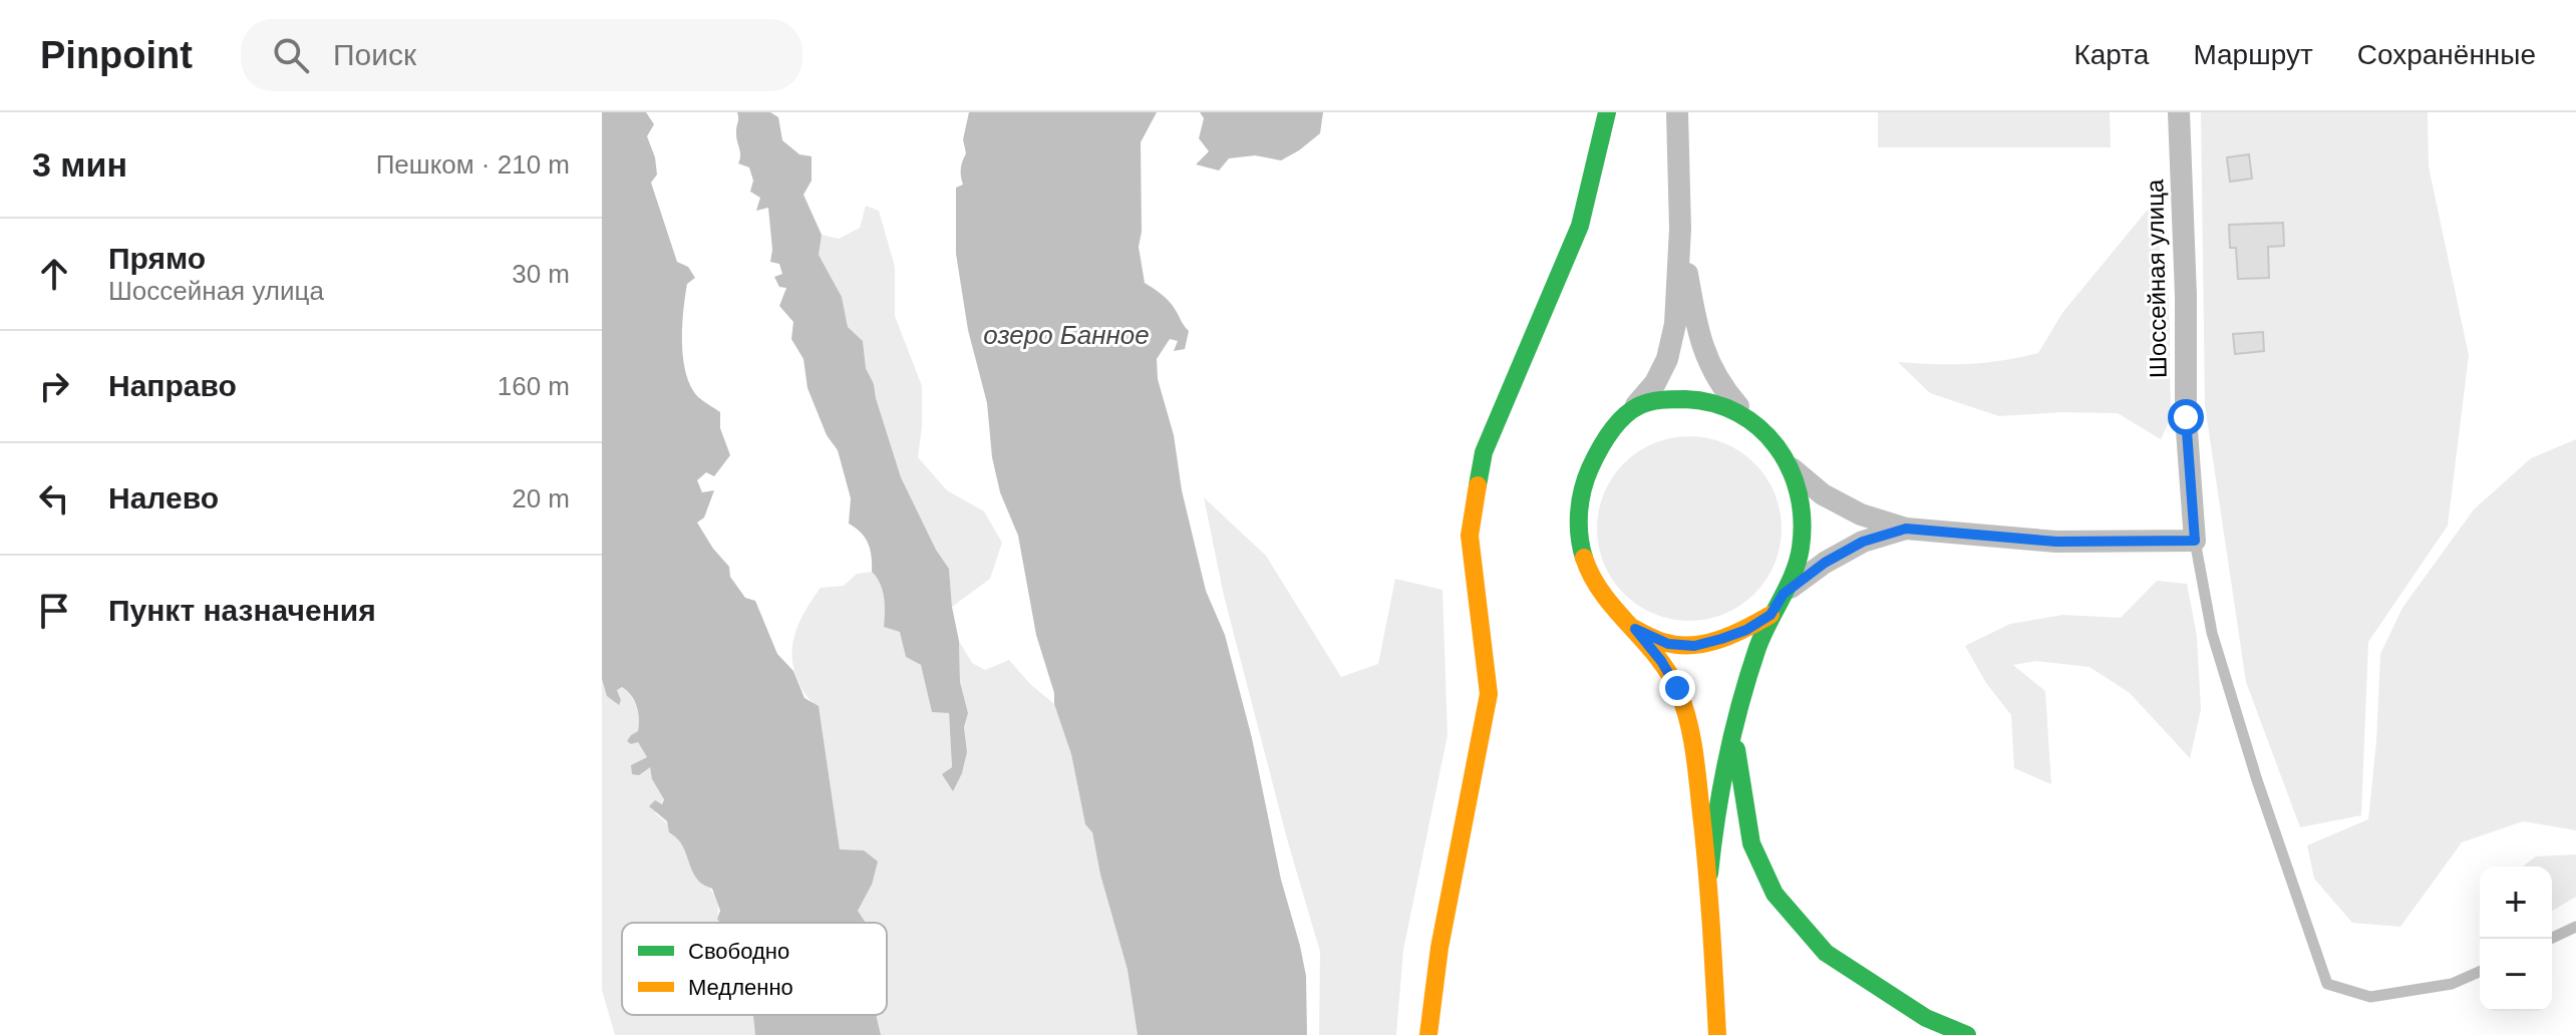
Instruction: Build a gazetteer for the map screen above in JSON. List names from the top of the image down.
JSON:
{
  "streets": {
    "street": ["Шоссейная улица"]
  },
  "water": ["озеро Банное"],
  "legend": ["Свободно", "Медленно"],
  "page": {
    "header": "Pinpoint",
    "search": "Поиск",
    "nav": ["Карта", "Маршрут", "Сохранённые"],
    "heading": ["3 мин", "Пешком · 210 m"],
    "list": [
      ["Прямо", "Шоссейная улица", "30 m"],
      ["Направо", "160 m"],
      ["Налево", "20 m"],
      "Пункт назначения"
    ],
    "map_buttons": ["+", "−"]
  }
}
